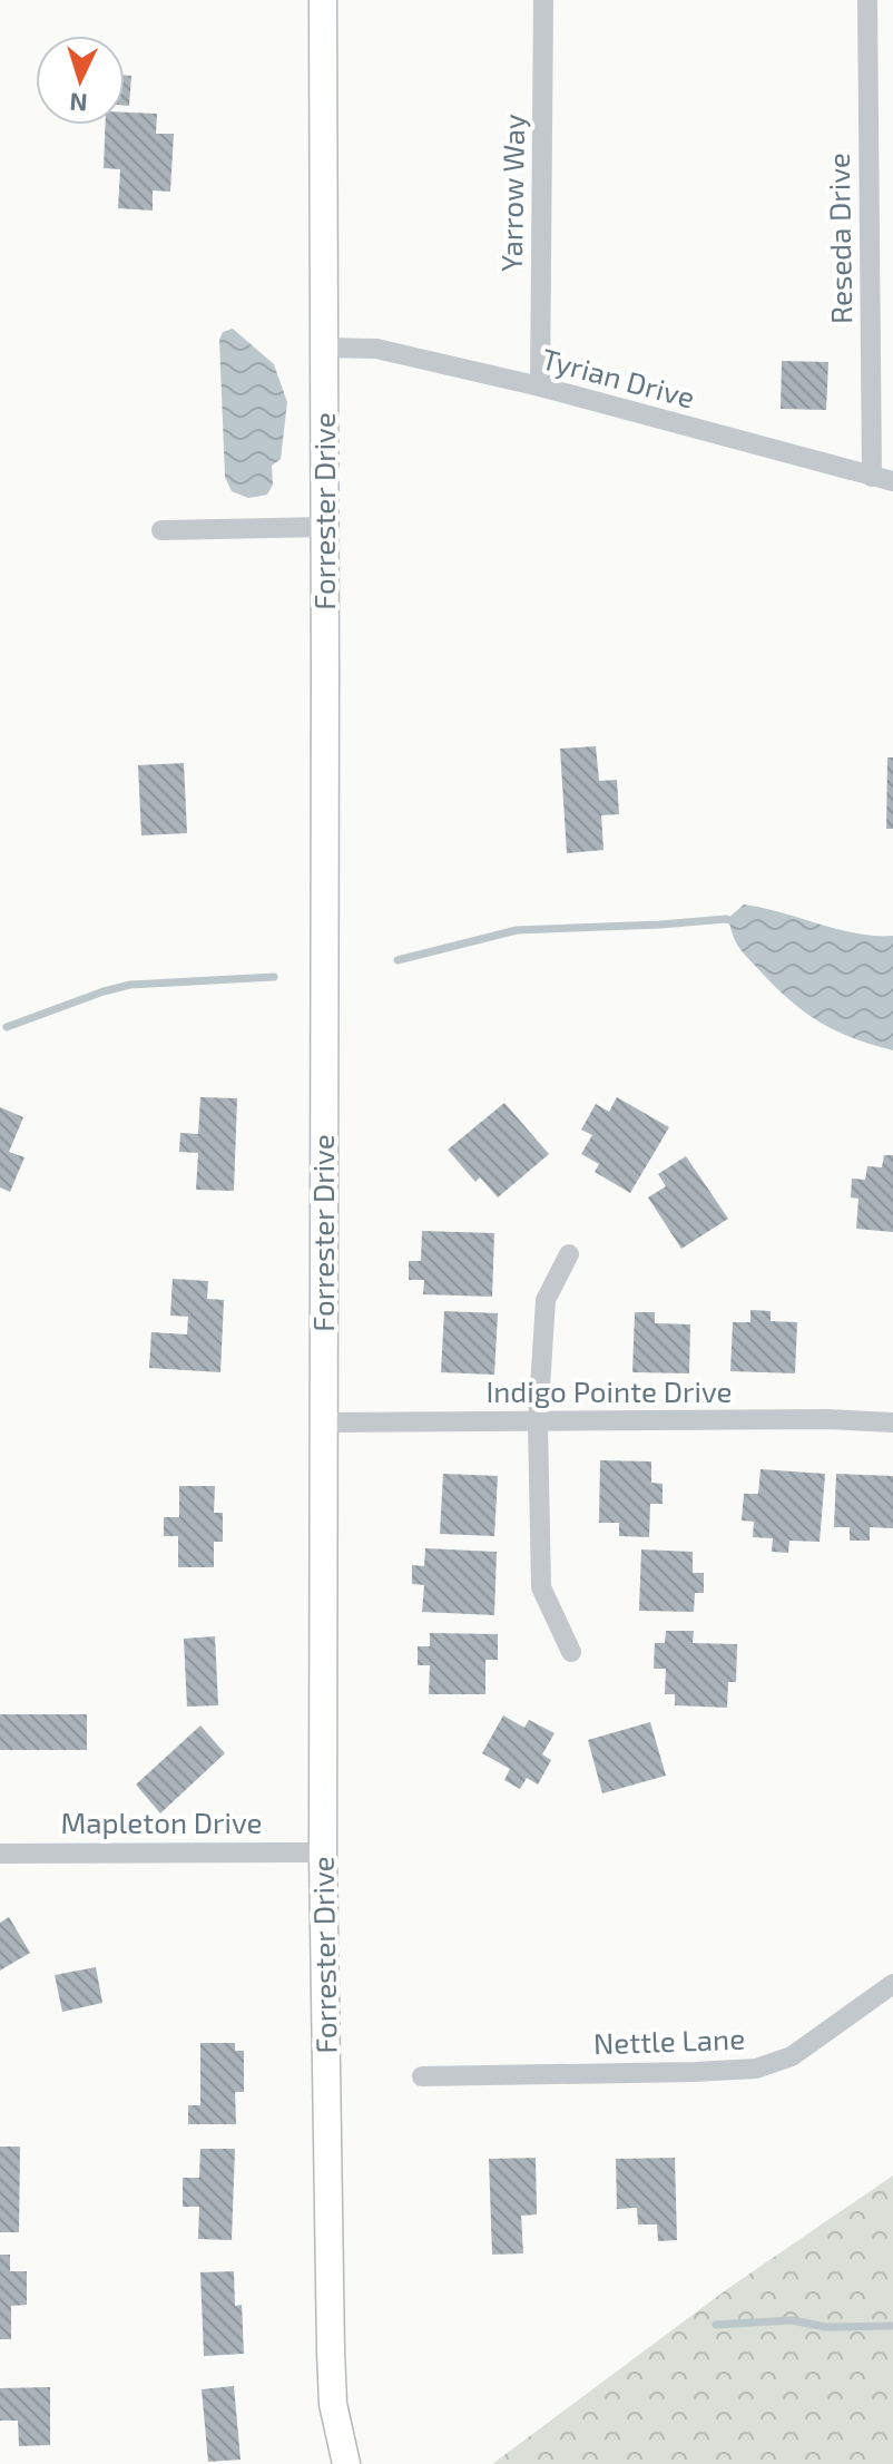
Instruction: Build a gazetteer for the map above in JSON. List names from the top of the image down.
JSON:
{
  "streets": {
    "street": [
      "Yarrow Way",
      "Reseda Drive",
      "Tyrian Drive",
      "Forrester Drive",
      "Indigo Pointe Drive",
      "Mapleton Drive",
      "Nettle Lane"
    ]
  },
  "crossings": [
    ["Yarrow Way", "Tyrian Drive"],
    ["Reseda Drive", "Tyrian Drive"],
    ["Tyrian Drive", "Forrester Drive"],
    ["Forrester Drive", "Indigo Pointe Drive"],
    ["Forrester Drive", "Mapleton Drive"]
  ],
  "north": "bottom"
}
